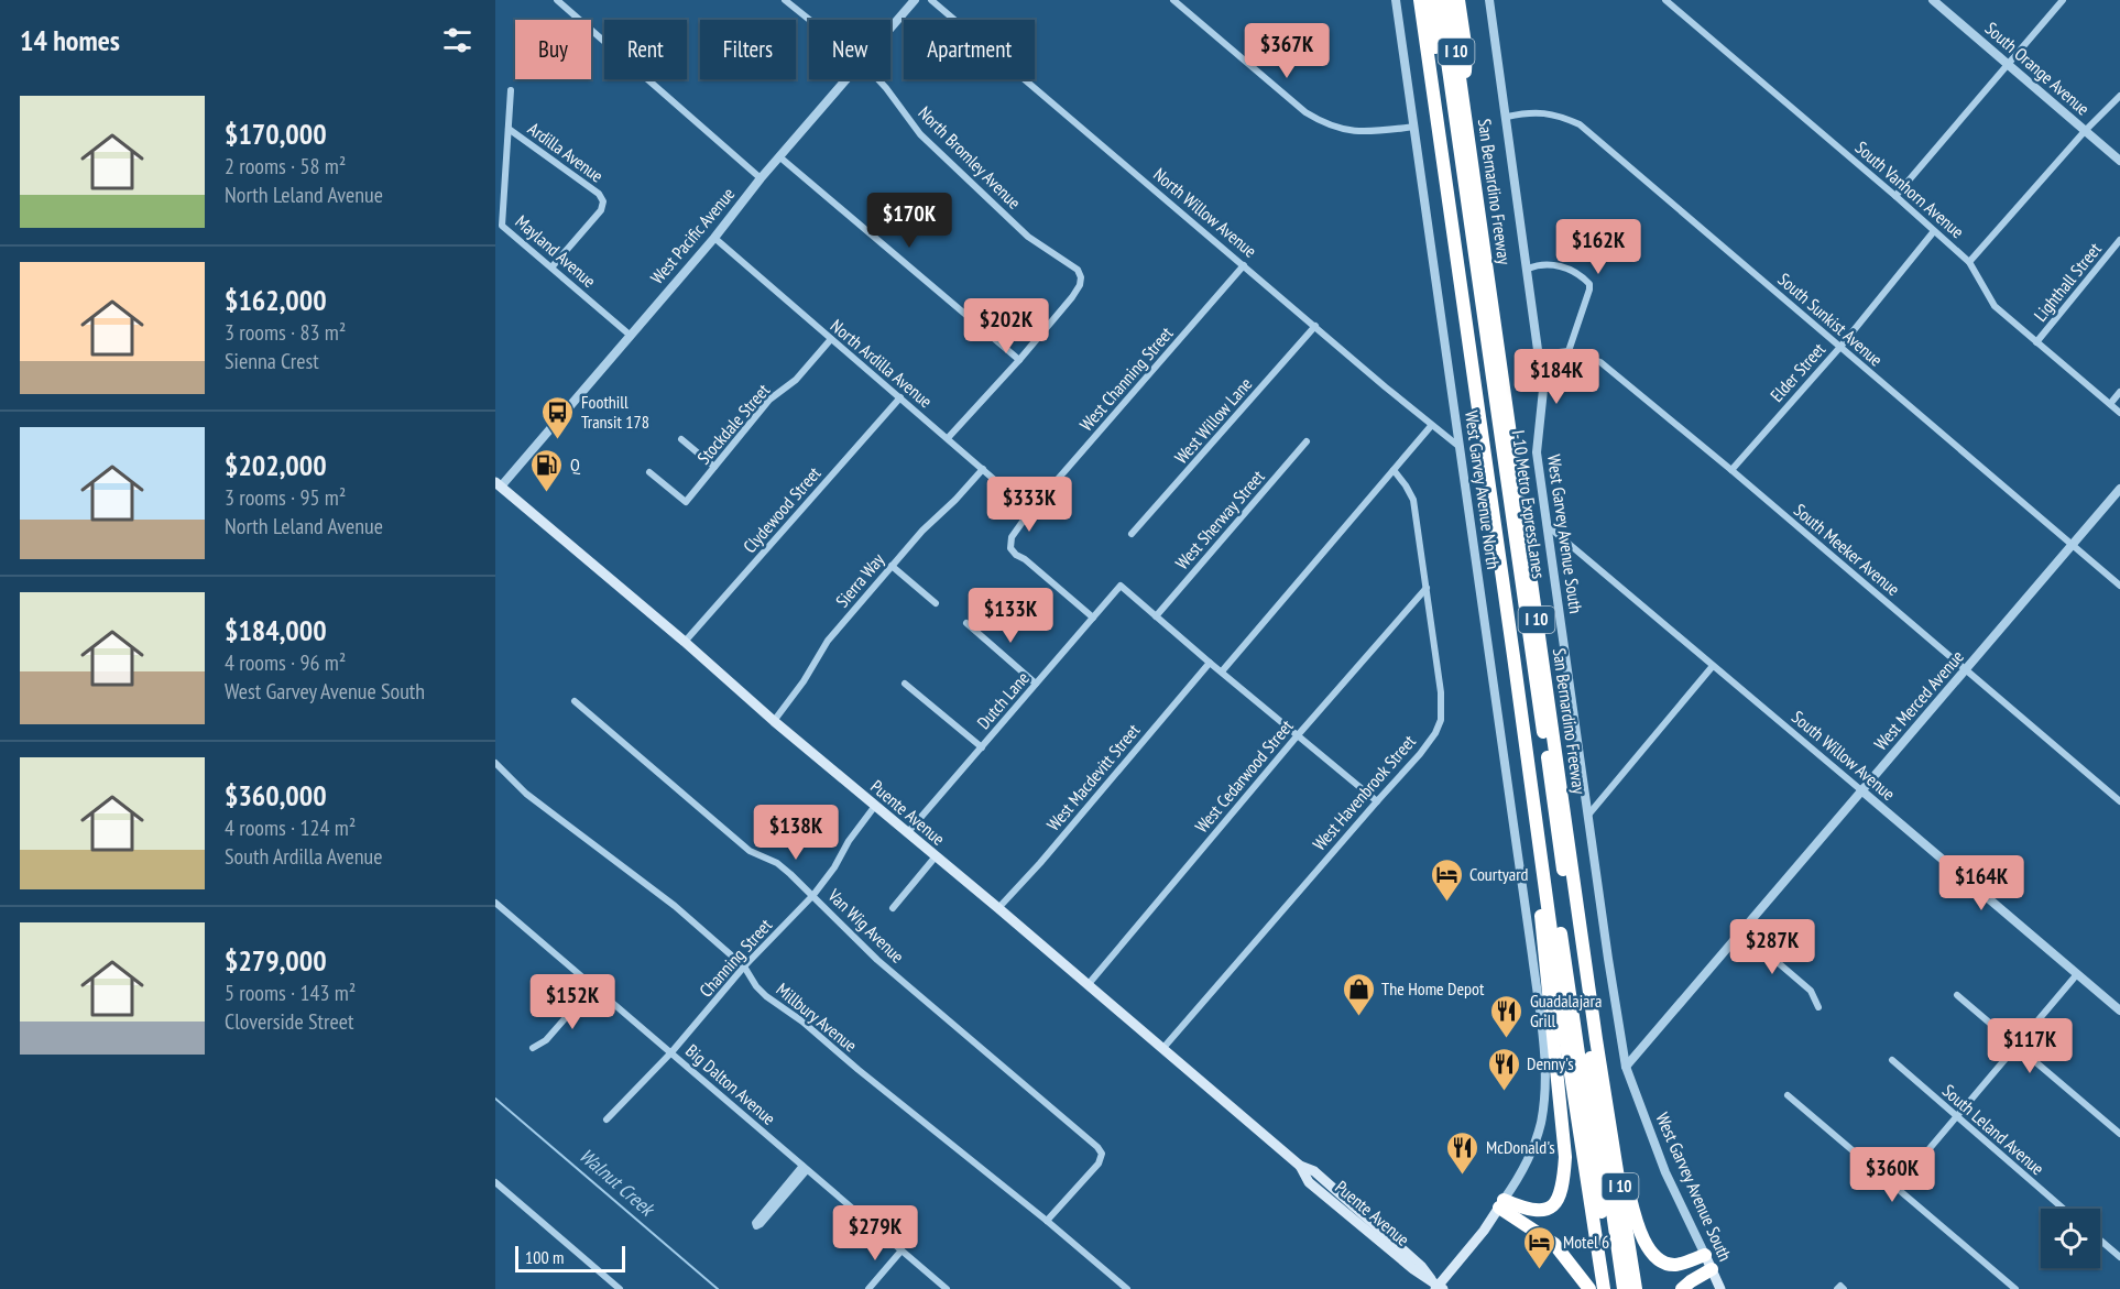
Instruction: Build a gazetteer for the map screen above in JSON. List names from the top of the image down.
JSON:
{
  "streets": {
    "highway": ["I 10", "San Bernardino Freeway", "I-10 Metro ExpressLanes"],
    "main road": ["West Garvey Avenue South", "Puente Avenue"],
    "street": [
      "South Orange Avenue",
      "Ardilla Avenue",
      "North Bromley Avenue",
      "South Vanhorn Avenue",
      "North Willow Avenue",
      "West Pacific Avenue",
      "Mayland Avenue",
      "Lighthall Street",
      "South Sunkist Avenue",
      "North Ardilla Avenue",
      "Elder Street",
      "West Channing Street",
      "West Willow Lane",
      "Stockdale Street",
      "West Garvey Avenue North",
      "Clydewood Street",
      "West Sherway Street",
      "South Meeker Avenue",
      "Sierra Way",
      "Dutch Lane",
      "West Merced Avenue",
      "South Willow Avenue",
      "West Cedarwood Street",
      "West Macdevitt Street",
      "West Havenbrook Street",
      "Van Wig Avenue",
      "Channing Street",
      "Millbury Avenue",
      "Big Dalton Avenue",
      "South Leland Avenue"
    ]
  },
  "crossings": [
    ["Ardilla Avenue", "Mayland Avenue"],
    ["South Vanhorn Avenue", "Lighthall Street"],
    ["South Vanhorn Avenue", "Elder Street"],
    ["North Willow Avenue", "West Channing Street"],
    ["North Willow Avenue", "West Willow Lane"],
    ["North Willow Avenue", "West Garvey Avenue North"],
    ["West Pacific Avenue", "Mayland Avenue"],
    ["West Pacific Avenue", "North Ardilla Avenue"],
    ["West Pacific Avenue", "Puente Avenue"],
    ["South Sunkist Avenue", "Elder Street"],
    ["South Sunkist Avenue", "West Garvey Avenue South"],
    ["South Sunkist Avenue", "West Merced Avenue"],
    ["North Ardilla Avenue", "West Channing Street"],
    ["North Ardilla Avenue", "Stockdale Street"],
    ["North Ardilla Avenue", "Clydewood Street"],
    ["North Ardilla Avenue", "Sierra Way"],
    ["Elder Street", "South Meeker Avenue"],
    ["Clydewood Street", "Puente Avenue"],
    ["West Sherway Street", "Dutch Lane"],
    ["West Garvey Avenue South", "South Meeker Avenue"],
    ["West Garvey Avenue South", "West Merced Avenue"],
    ["West Garvey Avenue South", "South Willow Avenue"],
    ["South Meeker Avenue", "West Merced Avenue"],
    ["Sierra Way", "Puente Avenue"],
    ["Dutch Lane", "Puente Avenue"],
    ["West Merced Avenue", "South Willow Avenue"],
    ["West Cedarwood Street", "West Havenbrook Street"],
    ["West Cedarwood Street", "Puente Avenue"],
    ["West Macdevitt Street", "Puente Avenue"],
    ["West Havenbrook Street", "Puente Avenue"],
    ["Puente Avenue", "Channing Street"],
    ["Van Wig Avenue", "Channing Street"],
    ["Van Wig Avenue", "Millbury Avenue"],
    ["Channing Street", "Millbury Avenue"],
    ["Channing Street", "Big Dalton Avenue"]
  ],
  "water": ["Walnut Creek"],
  "places": {
    "bus stop": ["Foothill Transit 178"],
    "fuel station": ["Q"],
    "hotel": ["Courtyard", "Motel 6"],
    "shop": ["The Home Depot"],
    "restaurant": ["Guadalajara Grill", "Denny's", "McDonald's"]
  },
  "scale_bar": "100 m",
  "page": {
    "heading": "14 homes",
    "chip": [
      "Buy",
      "Rent",
      "Filters",
      "New",
      "Apartment"
    ],
    "price": [
      "$367K",
      "$170K",
      "$162K",
      "$202K",
      "$184K",
      "$333K",
      "$133K",
      "$138K",
      "$164K",
      "$287K",
      "$152K",
      "$117K",
      "$360K",
      "$279K"
    ],
    "list": [
      {
        "name": "$170,000",
        "note": "2 rooms · 58 m² · North Leland Avenue"
      },
      {
        "name": "$162,000",
        "note": "3 rooms · 83 m² · Sienna Crest"
      },
      {
        "name": "$202,000",
        "note": "3 rooms · 95 m² · North Leland Avenue"
      },
      {
        "name": "$184,000",
        "note": "4 rooms · 96 m² · West Garvey Avenue South"
      },
      {
        "name": "$360,000",
        "note": "4 rooms · 124 m² · South Ardilla Avenue"
      },
      {
        "name": "$279,000",
        "note": "5 rooms · 143 m² · Cloverside Street"
      }
    ],
    "scale": "100 m"
  }
}
